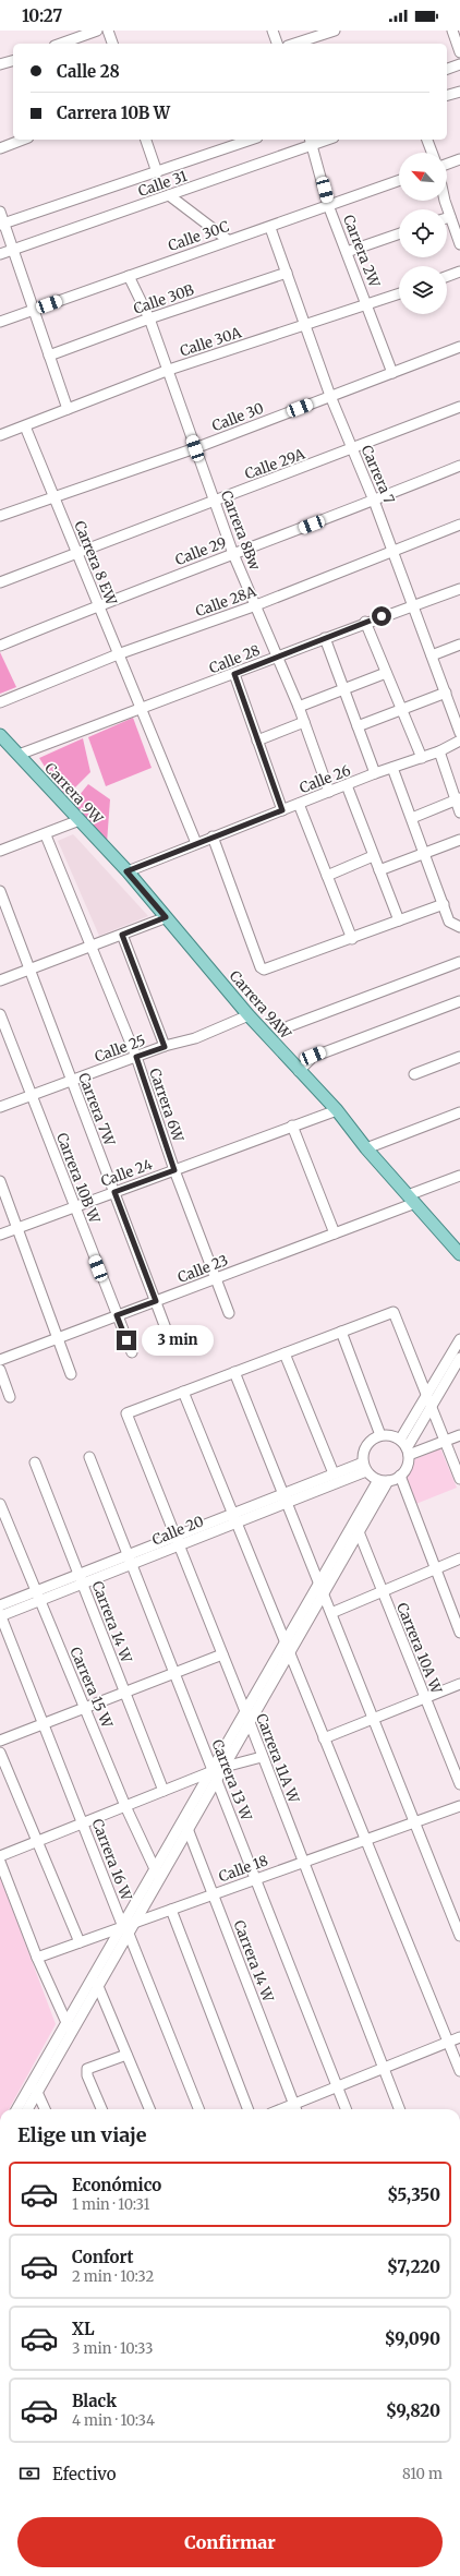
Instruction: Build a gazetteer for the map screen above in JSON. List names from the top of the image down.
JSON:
{
  "streets": {
    "main road": ["Carrera 9W", "Carrera 9AW"],
    "street": [
      "Calle 31",
      "Calle 30C",
      "Carrera 2W",
      "Calle 30B",
      "Calle 30A",
      "Calle 30",
      "Calle 29A",
      "Carrera 7",
      "Carrera 8Bw",
      "Calle 29",
      "Carrera 8 EW",
      "Calle 28A",
      "Calle 28",
      "Calle 26",
      "Calle 25",
      "Carrera 6W",
      "Carrera 7W",
      "Calle 24",
      "Carrera 10B W",
      "Calle 23",
      "Calle 20",
      "Carrera 14 W",
      "Carrera 10A W",
      "Carrera 15 W",
      "Carrera 11A W",
      "Carrera 13 W",
      "Carrera 16 W",
      "Calle 18"
    ]
  },
  "crossings": [
    ["Calle 31", "Carrera 2W"],
    ["Calle 30C", "Carrera 2W"],
    ["Calle 30C", "Carrera 7"],
    ["Calle 30C", "Carrera 8Bw"],
    ["Carrera 2W", "Calle 30A"],
    ["Carrera 2W", "Calle 30"],
    ["Calle 30B", "Carrera 7"],
    ["Calle 30B", "Carrera 8Bw"],
    ["Calle 30A", "Carrera 7"],
    ["Calle 30A", "Carrera 8Bw"],
    ["Calle 30A", "Carrera 8 EW"],
    ["Calle 30", "Carrera 7"],
    ["Calle 30", "Carrera 8Bw"],
    ["Calle 30", "Carrera 8 EW"],
    ["Calle 29A", "Carrera 7"],
    ["Calle 29A", "Carrera 8Bw"],
    ["Calle 29A", "Carrera 8 EW"],
    ["Carrera 7", "Calle 29"],
    ["Carrera 7", "Calle 28A"],
    ["Carrera 7", "Calle 28"],
    ["Carrera 8Bw", "Calle 29"],
    ["Carrera 8Bw", "Calle 28A"],
    ["Carrera 8Bw", "Calle 28"],
    ["Carrera 8Bw", "Calle 26"],
    ["Calle 29", "Carrera 8 EW"],
    ["Carrera 8 EW", "Calle 28A"],
    ["Carrera 8 EW", "Calle 28"],
    ["Carrera 8 EW", "Calle 26"],
    ["Calle 28", "Carrera 9W"],
    ["Calle 26", "Carrera 9W"],
    ["Calle 26", "Carrera 9AW"],
    ["Carrera 9W", "Carrera 9AW"],
    ["Carrera 9AW", "Calle 25"],
    ["Carrera 9AW", "Calle 24"],
    ["Carrera 9AW", "Calle 23"],
    ["Calle 25", "Carrera 6W"],
    ["Calle 25", "Carrera 7W"],
    ["Calle 25", "Carrera 10B W"],
    ["Carrera 6W", "Calle 24"],
    ["Carrera 6W", "Calle 23"],
    ["Carrera 7W", "Calle 24"],
    ["Carrera 7W", "Calle 23"],
    ["Calle 24", "Carrera 10B W"],
    ["Carrera 10B W", "Calle 23"],
    ["Calle 20", "Carrera 14 W"],
    ["Calle 20", "Carrera 15 W"],
    ["Calle 20", "Carrera 11A W"],
    ["Calle 20", "Carrera 13 W"],
    ["Calle 20", "Carrera 16 W"],
    ["Carrera 14 W", "Calle 18"],
    ["Carrera 11A W", "Calle 18"],
    ["Carrera 13 W", "Calle 18"]
  ],
  "north": "top left",
  "page": {
    "status": "10:27",
    "banner": ["Calle 28", "Carrera 10B W"],
    "bubble": "3 min",
    "heading": "Elige un viaje",
    "list": [
      {
        "name": "Económico",
        "note": "1 min · 10:31",
        "value": "$5,350"
      },
      {
        "name": "Confort",
        "note": "2 min · 10:32",
        "value": "$7,220"
      },
      {
        "name": "XL",
        "note": "3 min · 10:33",
        "value": "$9,090"
      },
      {
        "name": "Black",
        "note": "4 min · 10:34",
        "value": "$9,820"
      }
    ],
    "pay": ["Efectivo", "810 m"],
    "buttons": "Confirmar"
  }
}
